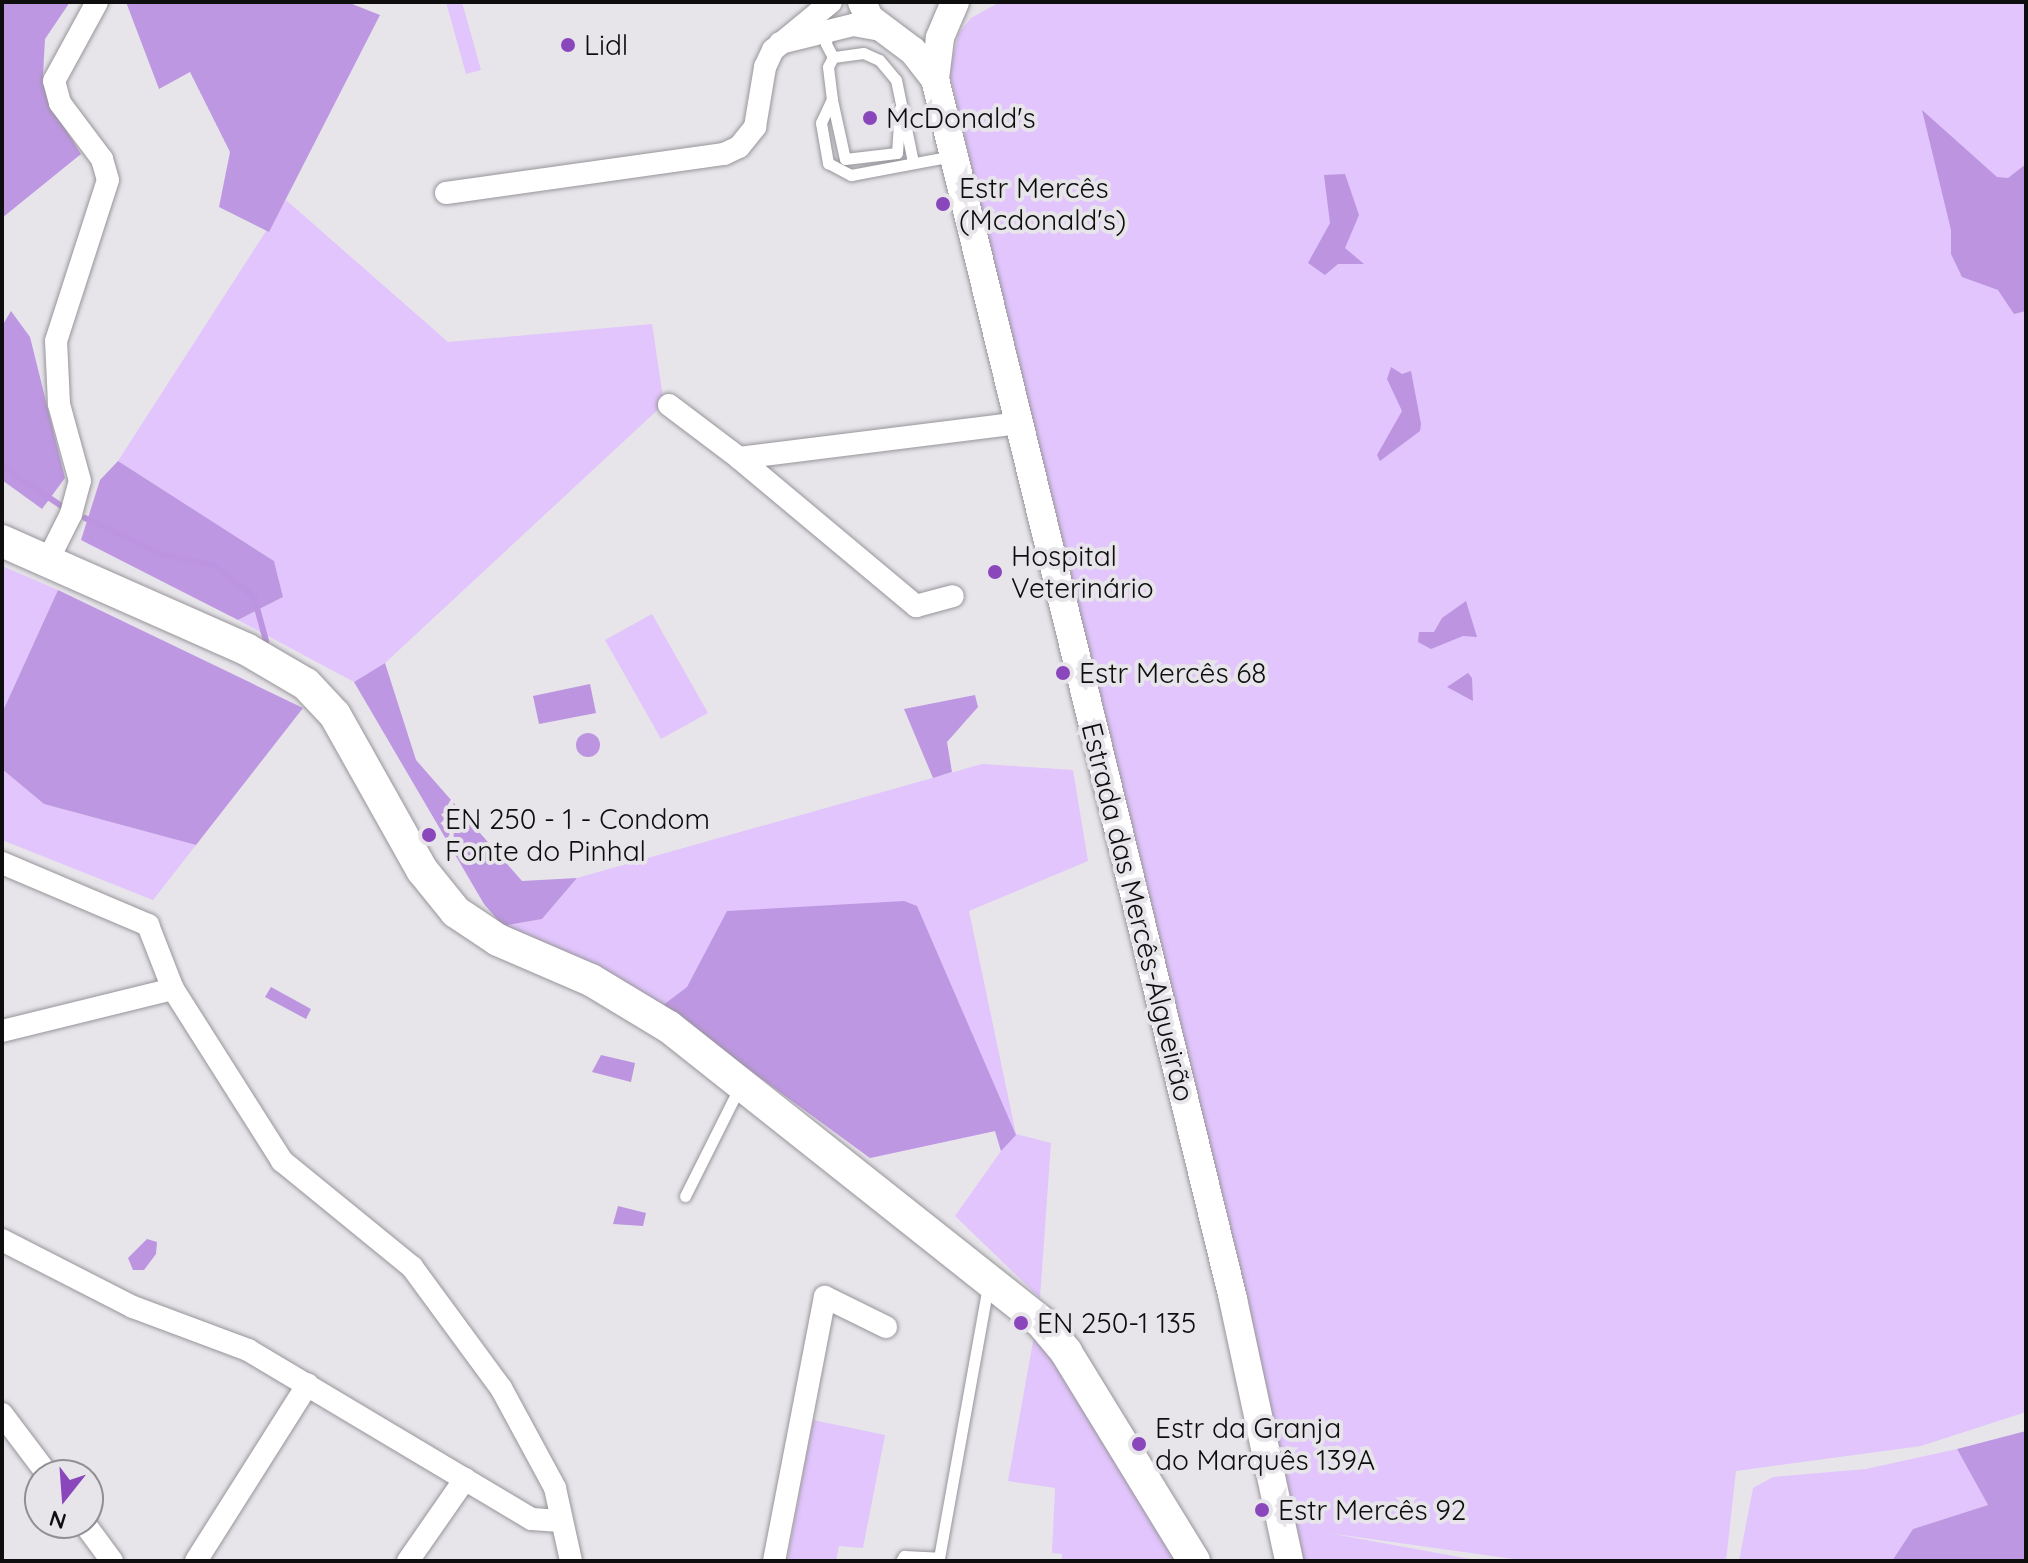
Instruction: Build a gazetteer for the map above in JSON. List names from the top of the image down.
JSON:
{
  "streets": {
    "street": ["Estrada das Mercês-Algueirão"]
  },
  "places": [
    "Lidl",
    "McDonald's",
    "Estr Mercês (Mcdonald's)",
    "Hospital Veterinário",
    "Estr Mercês 68",
    "EN 250 - 1 - Condom Fonte do Pinhal",
    "EN 250-1 135",
    "Estr da Granja do Marquês 139A",
    "Estr Mercês 92"
  ],
  "north": "bottom"
}
